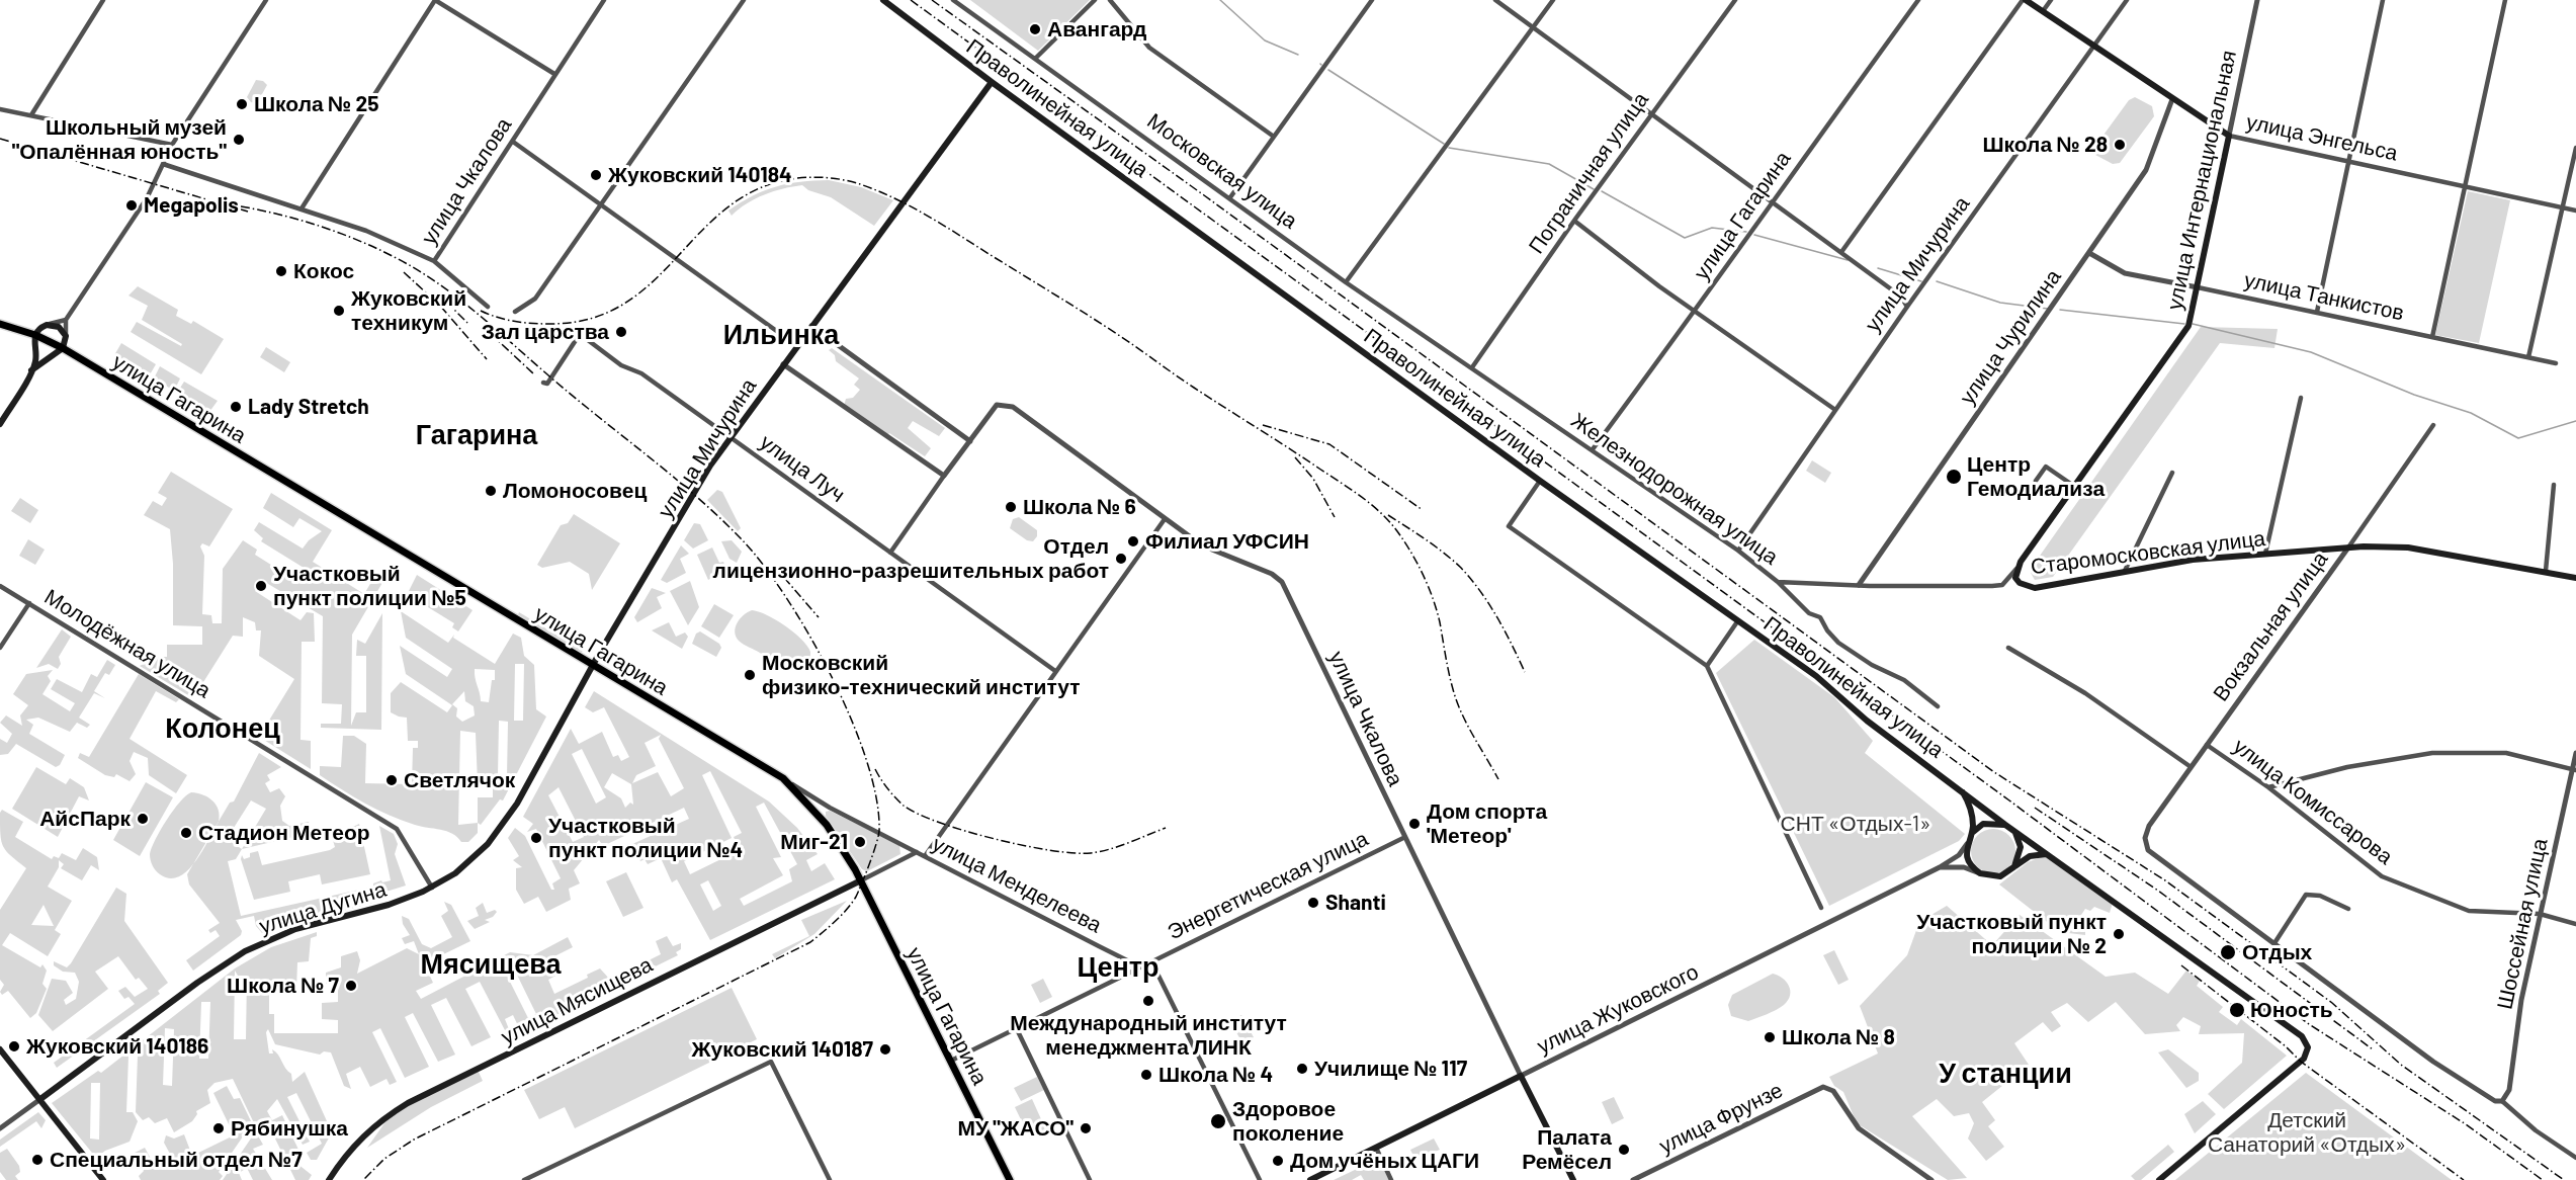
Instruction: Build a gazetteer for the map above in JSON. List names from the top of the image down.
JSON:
{
  "streets": {
    "main road": [
      "Праволинейная улица",
      "улица Энгельса",
      "улица Интернациональная",
      "улица Чкалова",
      "улица Гагарина",
      "улица Мичурина",
      "Старомосковская улица",
      "улица Дугина",
      "улица Мясищева",
      "улица Жуковского"
    ],
    "street": [
      "Московская улица",
      "Пограничная улица",
      "улица Танкистов",
      "улица Чурилина",
      "улица Луч",
      "Железнодорожная улица",
      "Вокзальная улица",
      "Молодёжная улица",
      "улица Комиссарова",
      "улица Менделеева",
      "Энергетическая улица",
      "Шоссейная улица",
      "улица Фрунзе"
    ]
  },
  "crossings": [
    ["Праволинейная улица", "улица Мичурина"],
    ["Праволинейная улица", "улица Жуковского"],
    ["улица Энгельса", "улица Интернациональная"],
    ["улица Энгельса", "улица Мичурина"],
    ["улица Энгельса", "улица Чурилина"],
    ["Московская улица", "Пограничная улица"],
    ["Московская улица", "Железнодорожная улица"],
    ["Пограничная улица", "Железнодорожная улица"],
    ["улица Интернациональная", "улица Танкистов"],
    ["улица Интернациональная", "Старомосковская улица"],
    ["улица Чкалова", "Энергетическая улица"],
    ["улица Чкалова", "улица Жуковского"],
    ["улица Гагарина", "улица Мичурина"],
    ["улица Гагарина", "Железнодорожная улица"],
    ["улица Гагарина", "улица Менделеева"],
    ["улица Гагарина", "Энергетическая улица"],
    ["улица Гагарина", "улица Дугина"],
    ["улица Гагарина", "улица Мясищева"],
    ["улица Мичурина", "улица Луч"],
    ["улица Мичурина", "Железнодорожная улица"],
    ["улица Мичурина", "улица Дугина"],
    ["улица Танкистов", "улица Чурилина"],
    ["улица Чурилина", "Старомосковская улица"],
    ["Железнодорожная улица", "Старомосковская улица"],
    ["Старомосковская улица", "Вокзальная улица"],
    ["Вокзальная улица", "улица Комиссарова"],
    ["Молодёжная улица", "улица Дугина"],
    ["улица Комиссарова", "Шоссейная улица"],
    ["улица Менделеева", "Энергетическая улица"]
  ],
  "districts": [
    "Ильинка",
    "Гагарина",
    "Колонец",
    "Мясищева",
    "Центр",
    "У станции"
  ],
  "parks": ["СНТ «Отдых-1»", "Детский Санаторий «Отдых»"],
  "places": [
    "Авангард",
    "Школа № 25",
    "Школьный музей \"Опалённая юность\"",
    "Школа № 28",
    "Жуковский 140184",
    "Megapolis",
    "Кокос",
    "Жуковский техникум",
    "Зал царства",
    "Lady Stretch",
    "Центр Гемодиализа",
    "Ломоносовец",
    "Школа № 6",
    "Филиал УФСИН",
    "Отдел лицензионно-разрешительных работ",
    "Участковый пункт полиции №5",
    "Московский физико-технический институт",
    "Светлячок",
    "АйсПарк",
    "Дом спорта 'Метеор'",
    "Стадион Метеор",
    "Участковый пункт полиции №4",
    "Миг-21",
    "Shanti",
    "Участковый пункт полиции № 2",
    "Отдых",
    "Школа № 7",
    "Международный институт менеджмента ЛИНК",
    "Юность",
    "Школа № 8",
    "Жуковский 140186",
    "Жуковский 140187",
    "Училище № 117",
    "Школа № 4",
    "Здоровое поколение",
    "Рябинушка",
    "МУ \"ЖАСО\"",
    "Палата Ремёсел",
    "Специальный отдел №7",
    "Дом учёных ЦАГИ"
  ]
}
